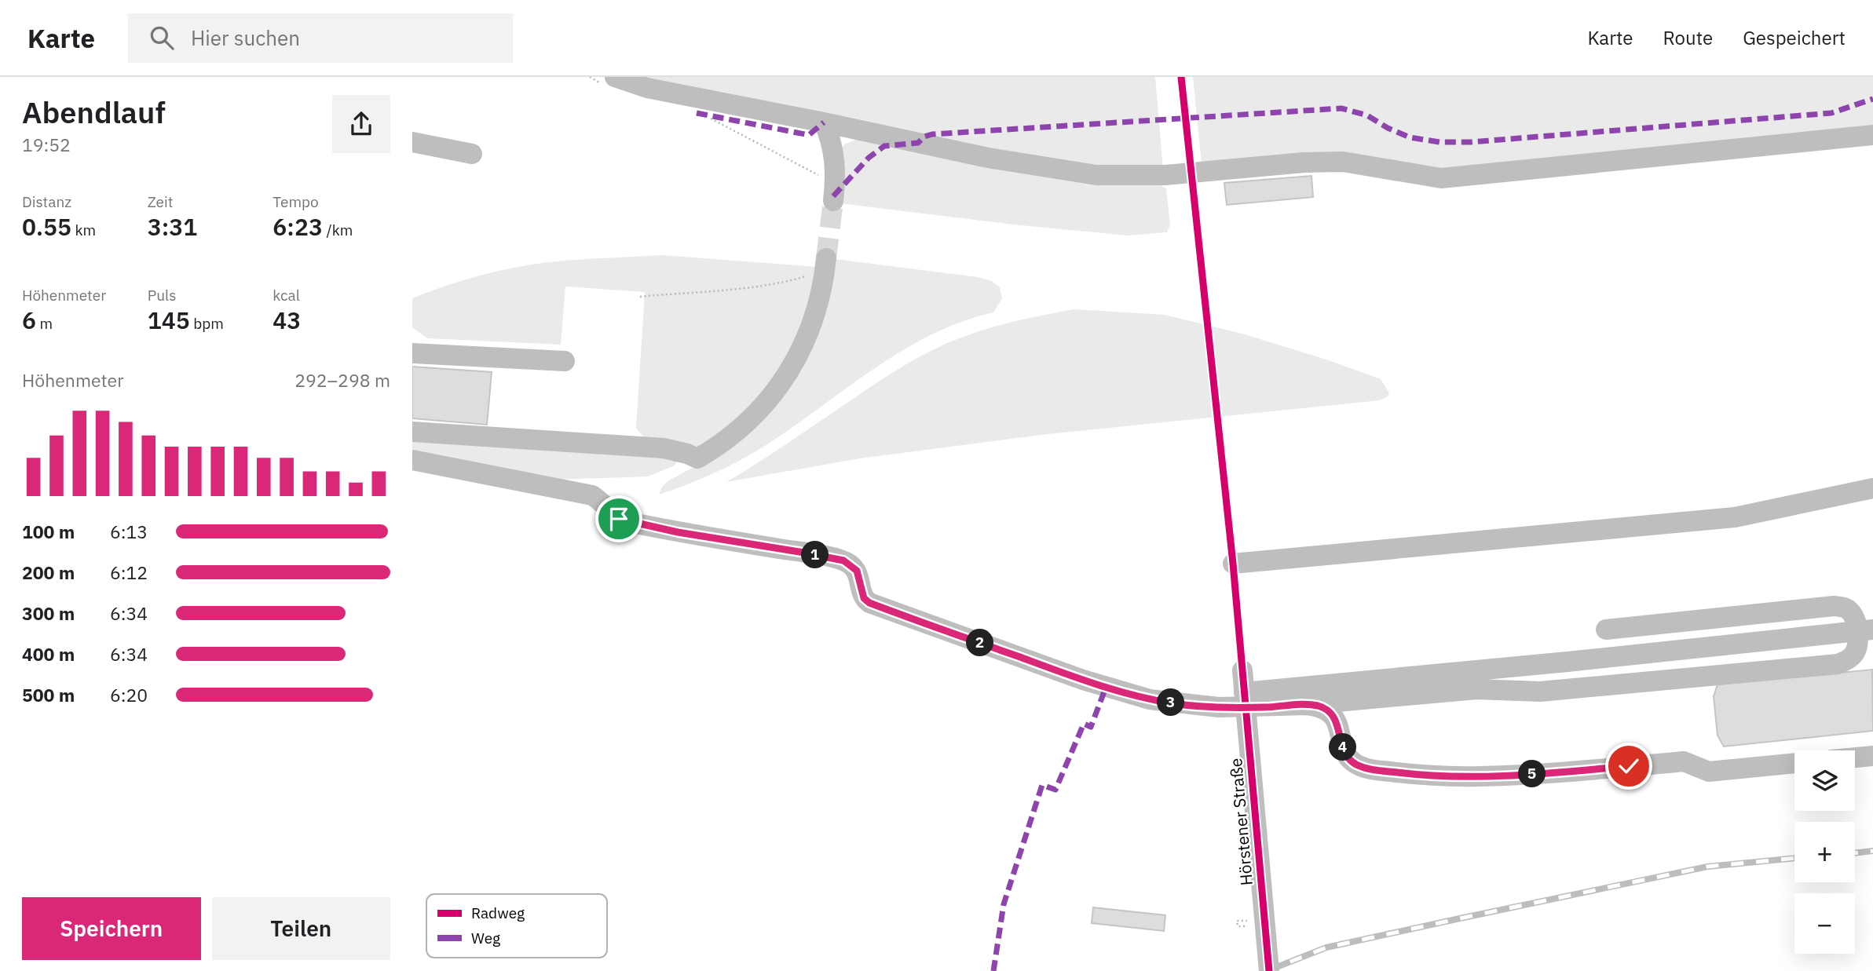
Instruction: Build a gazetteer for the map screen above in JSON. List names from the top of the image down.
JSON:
{
  "streets": {
    "street": ["Hörstener Straße"]
  },
  "legend": ["Radweg", "Weg"],
  "page": {
    "header": "Karte",
    "search": "Hier suchen",
    "nav": ["Karte", "Route", "Gespeichert"],
    "heading": ["Abendlauf", "19:52"],
    "stats": [
      ["Distanz", "0.55 km"],
      ["Zeit", "3:31"],
      ["Tempo", "6:23 /km"],
      ["Höhenmeter", "6 m"],
      ["Puls", "145 bpm"],
      ["kcal", "43"]
    ],
    "chart": ["Höhenmeter", "292–298 m"],
    "list": [
      {
        "name": "100 m",
        "note": "6:13"
      },
      {
        "name": "200 m",
        "note": "6:12"
      },
      {
        "name": "300 m",
        "note": "6:34"
      },
      {
        "name": "400 m",
        "note": "6:34"
      },
      {
        "name": "500 m",
        "note": "6:20"
      }
    ],
    "pins": [
      "1",
      "2",
      "3",
      "4",
      "5"
    ],
    "map_buttons": ["+", "−"],
    "buttons": ["Speichern", "Teilen"]
  }
}
